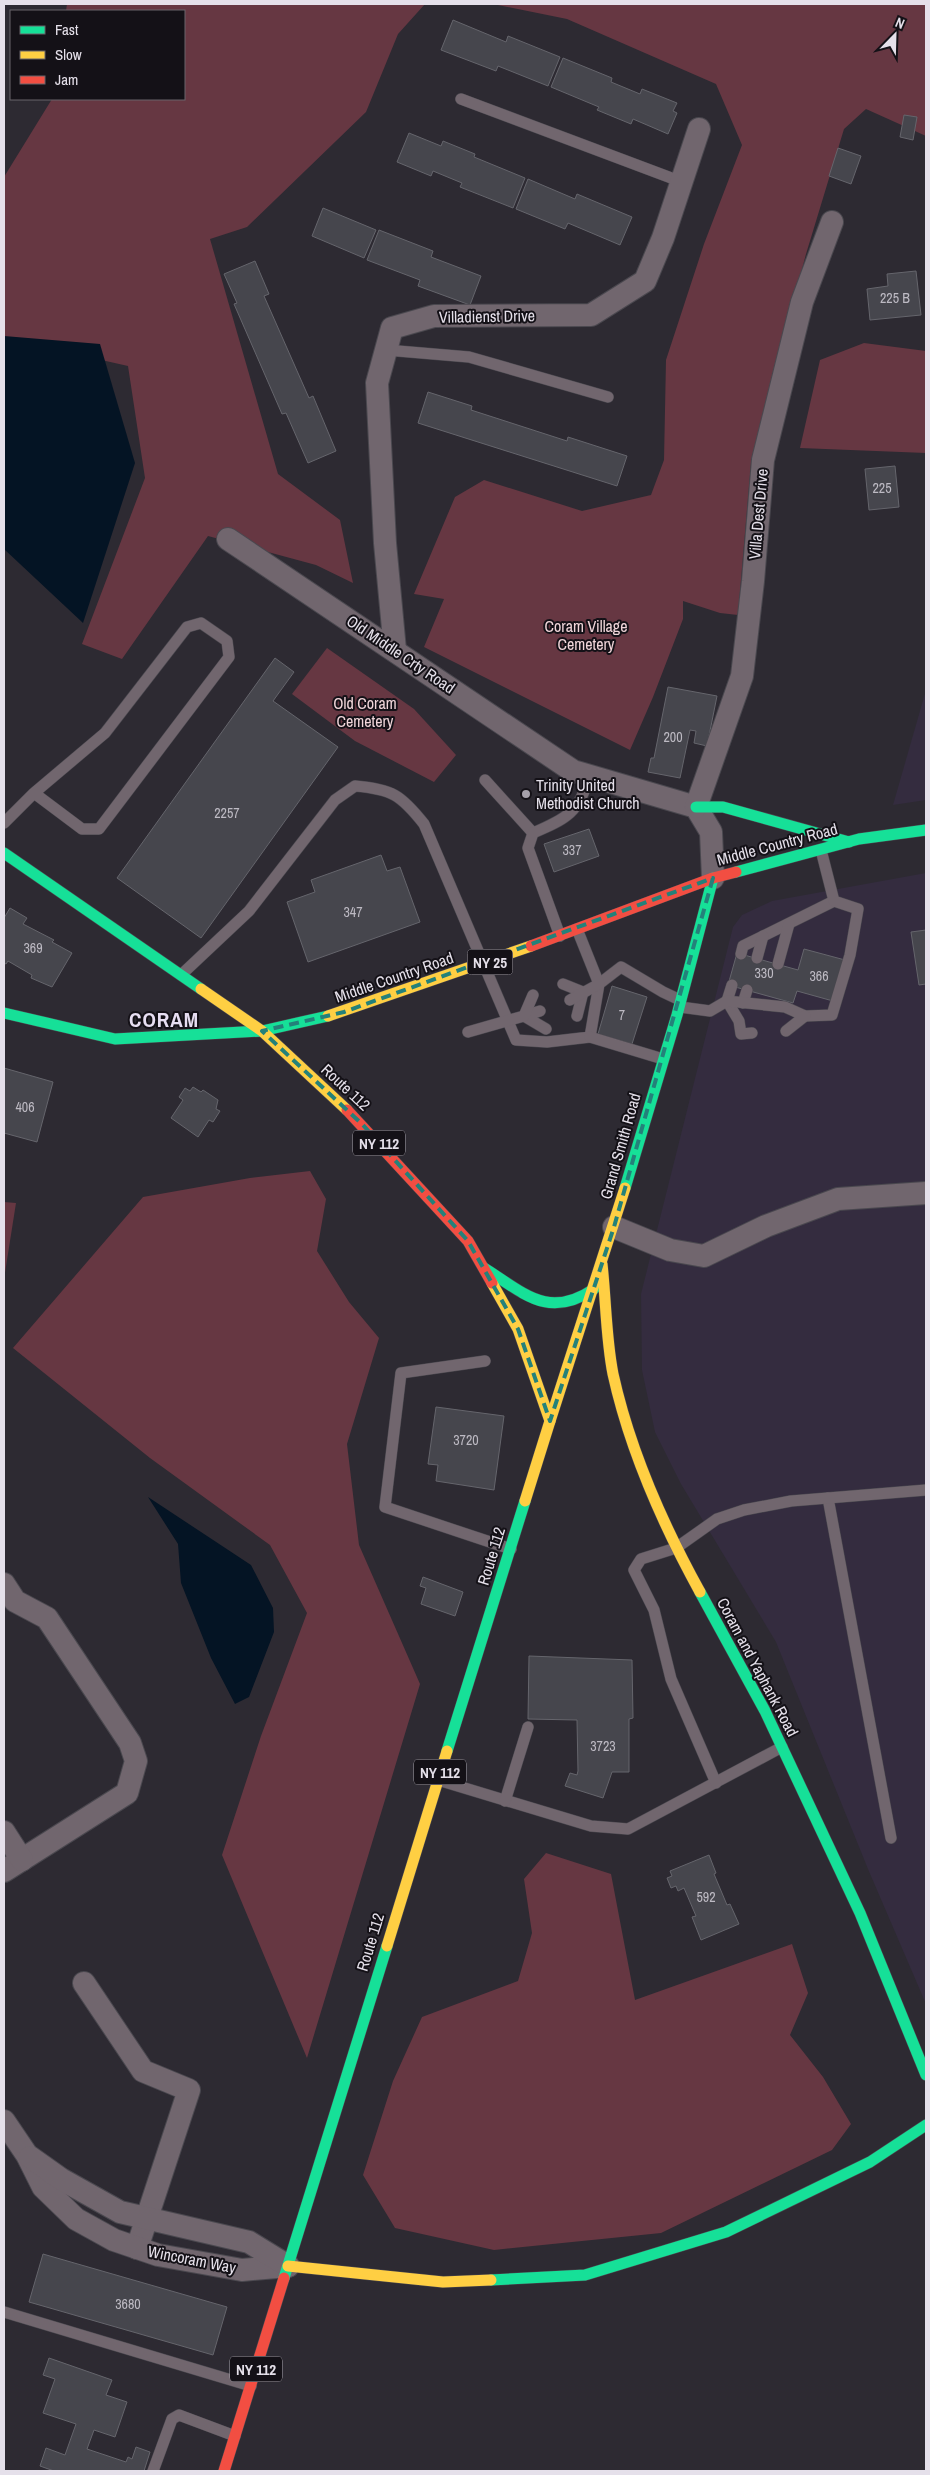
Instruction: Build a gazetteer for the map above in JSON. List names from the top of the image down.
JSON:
{
  "streets": {
    "main road": [
      "Middle Country Road",
      "NY 25",
      "Route 112",
      "NY 112",
      "Grand Smith Road",
      "Coram and Yaphank Road"
    ],
    "street": [
      "Villadienst Drive",
      "Villa Dest Drive",
      "Old Middle Crty Road",
      "Wincoram Way"
    ]
  },
  "crossings": [
    ["Villadienst Drive", "Old Middle Crty Road"],
    ["Villa Dest Drive", "Old Middle Crty Road"],
    ["Middle Country Road", "Route 112"],
    ["Middle Country Road", "Grand Smith Road"],
    ["Route 112", "Grand Smith Road"],
    ["Route 112", "Wincoram Way"],
    ["Grand Smith Road", "Coram and Yaphank Road"]
  ],
  "districts": ["CORAM"],
  "parks": ["Coram Village Cemetery", "Old Coram Cemetery"],
  "places": ["Trinity United Methodist Church"],
  "house_numbers": [
    "225 B",
    "225",
    "200",
    "2257",
    "337",
    "347",
    "369",
    "330",
    "366",
    "7",
    "406",
    "3720",
    "3723",
    "592",
    "3680"
  ],
  "legend": ["Fast", "Slow", "Jam"],
  "north": "top right"
}
